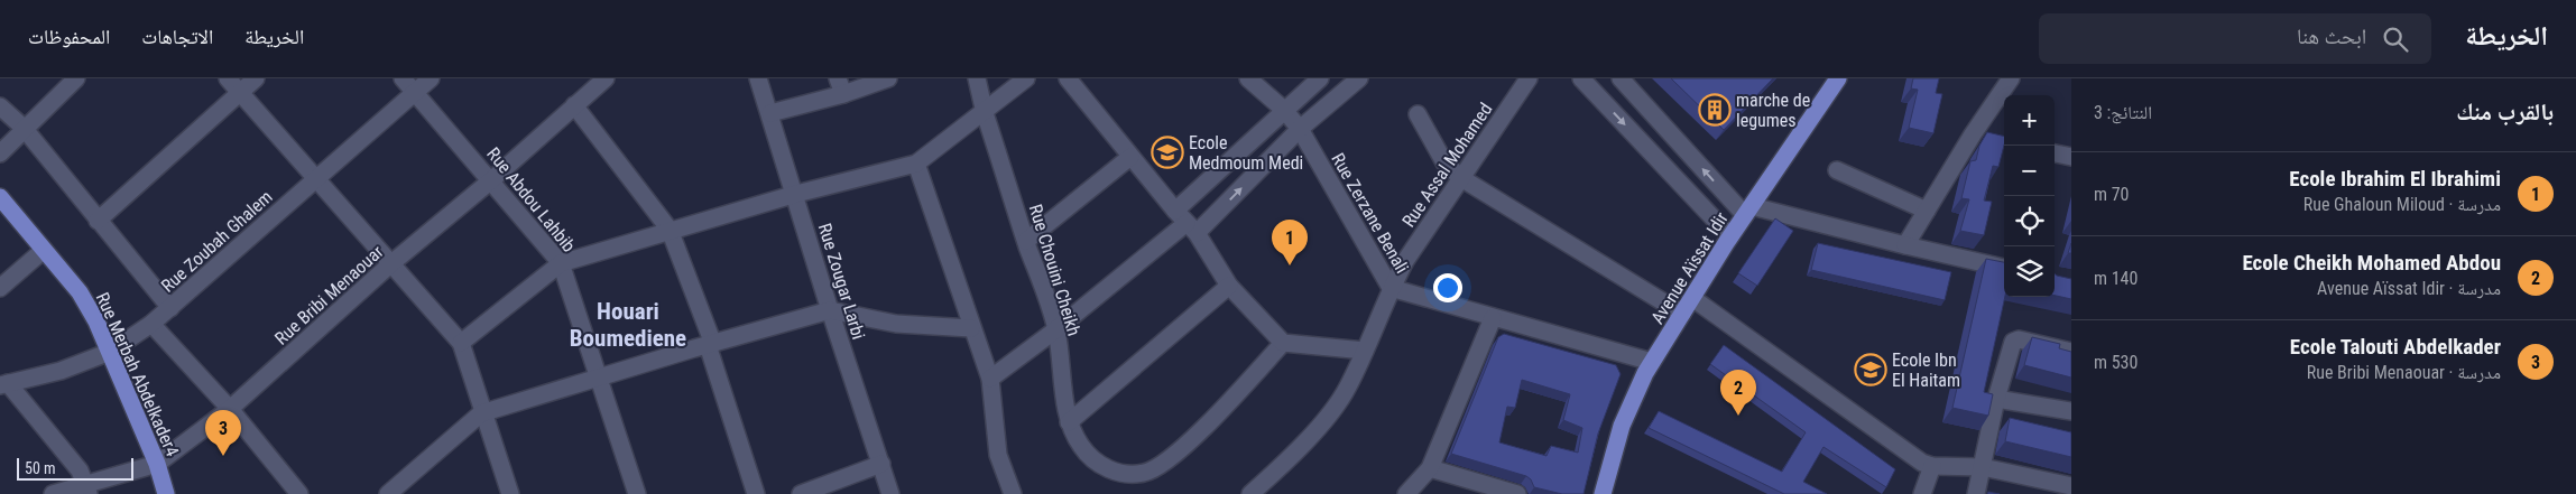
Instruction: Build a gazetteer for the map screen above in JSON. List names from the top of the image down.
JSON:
{
  "streets": {
    "main road": ["Avenue Aïssat Idir", "Rue Merbah Abdelkader4"],
    "street": [
      "Rue Assal Mohamed",
      "Rue Abdou Lahbib",
      "Rue Zerzane Benali",
      "Rue Zoubah Ghalem",
      "Rue Chouini Cheikh",
      "Rue Zougar Larbi",
      "Rue Bribi Menaouar"
    ]
  },
  "crossings": [
    ["Rue Assal Mohamed", "Rue Zerzane Benali"],
    ["Rue Abdou Lahbib", "Rue Zoubah Ghalem"],
    ["Rue Abdou Lahbib", "Rue Bribi Menaouar"],
    ["Rue Zerzane Benali", "Avenue Aïssat Idir"],
    ["Rue Zoubah Ghalem", "Rue Merbah Abdelkader4"],
    ["Rue Bribi Menaouar", "Rue Merbah Abdelkader4"]
  ],
  "districts": ["Houari Boumediene"],
  "places": {
    "building": ["marche de legumes"],
    "school or university": ["Ecole Medmoum Medi", "Ecole Ibn El Haitam"]
  },
  "scale_bar": "50 m",
  "page": {
    "header": "الخريطة",
    "search": "ابحث هنا",
    "nav": ["الخريطة", "الاتجاهات", "المحفوظات"],
    "heading": ["بالقرب منك", "النتائج: 3"],
    "map_buttons": ["+", "−"],
    "list": [
      {
        "mark": "1",
        "name": "Ecole Ibrahim El Ibrahimi",
        "note": "مدرسة · Rue Ghaloun Miloud",
        "value": "70 m"
      },
      {
        "mark": "2",
        "name": "Ecole Cheikh Mohamed Abdou",
        "note": "مدرسة · Avenue Aïssat Idir",
        "value": "140 m"
      },
      {
        "mark": "3",
        "name": "Ecole Talouti Abdelkader",
        "note": "مدرسة · Rue Bribi Menaouar",
        "value": "530 m"
      }
    ],
    "pins": ["1", "2", "3"],
    "scale": "50 m"
  }
}
